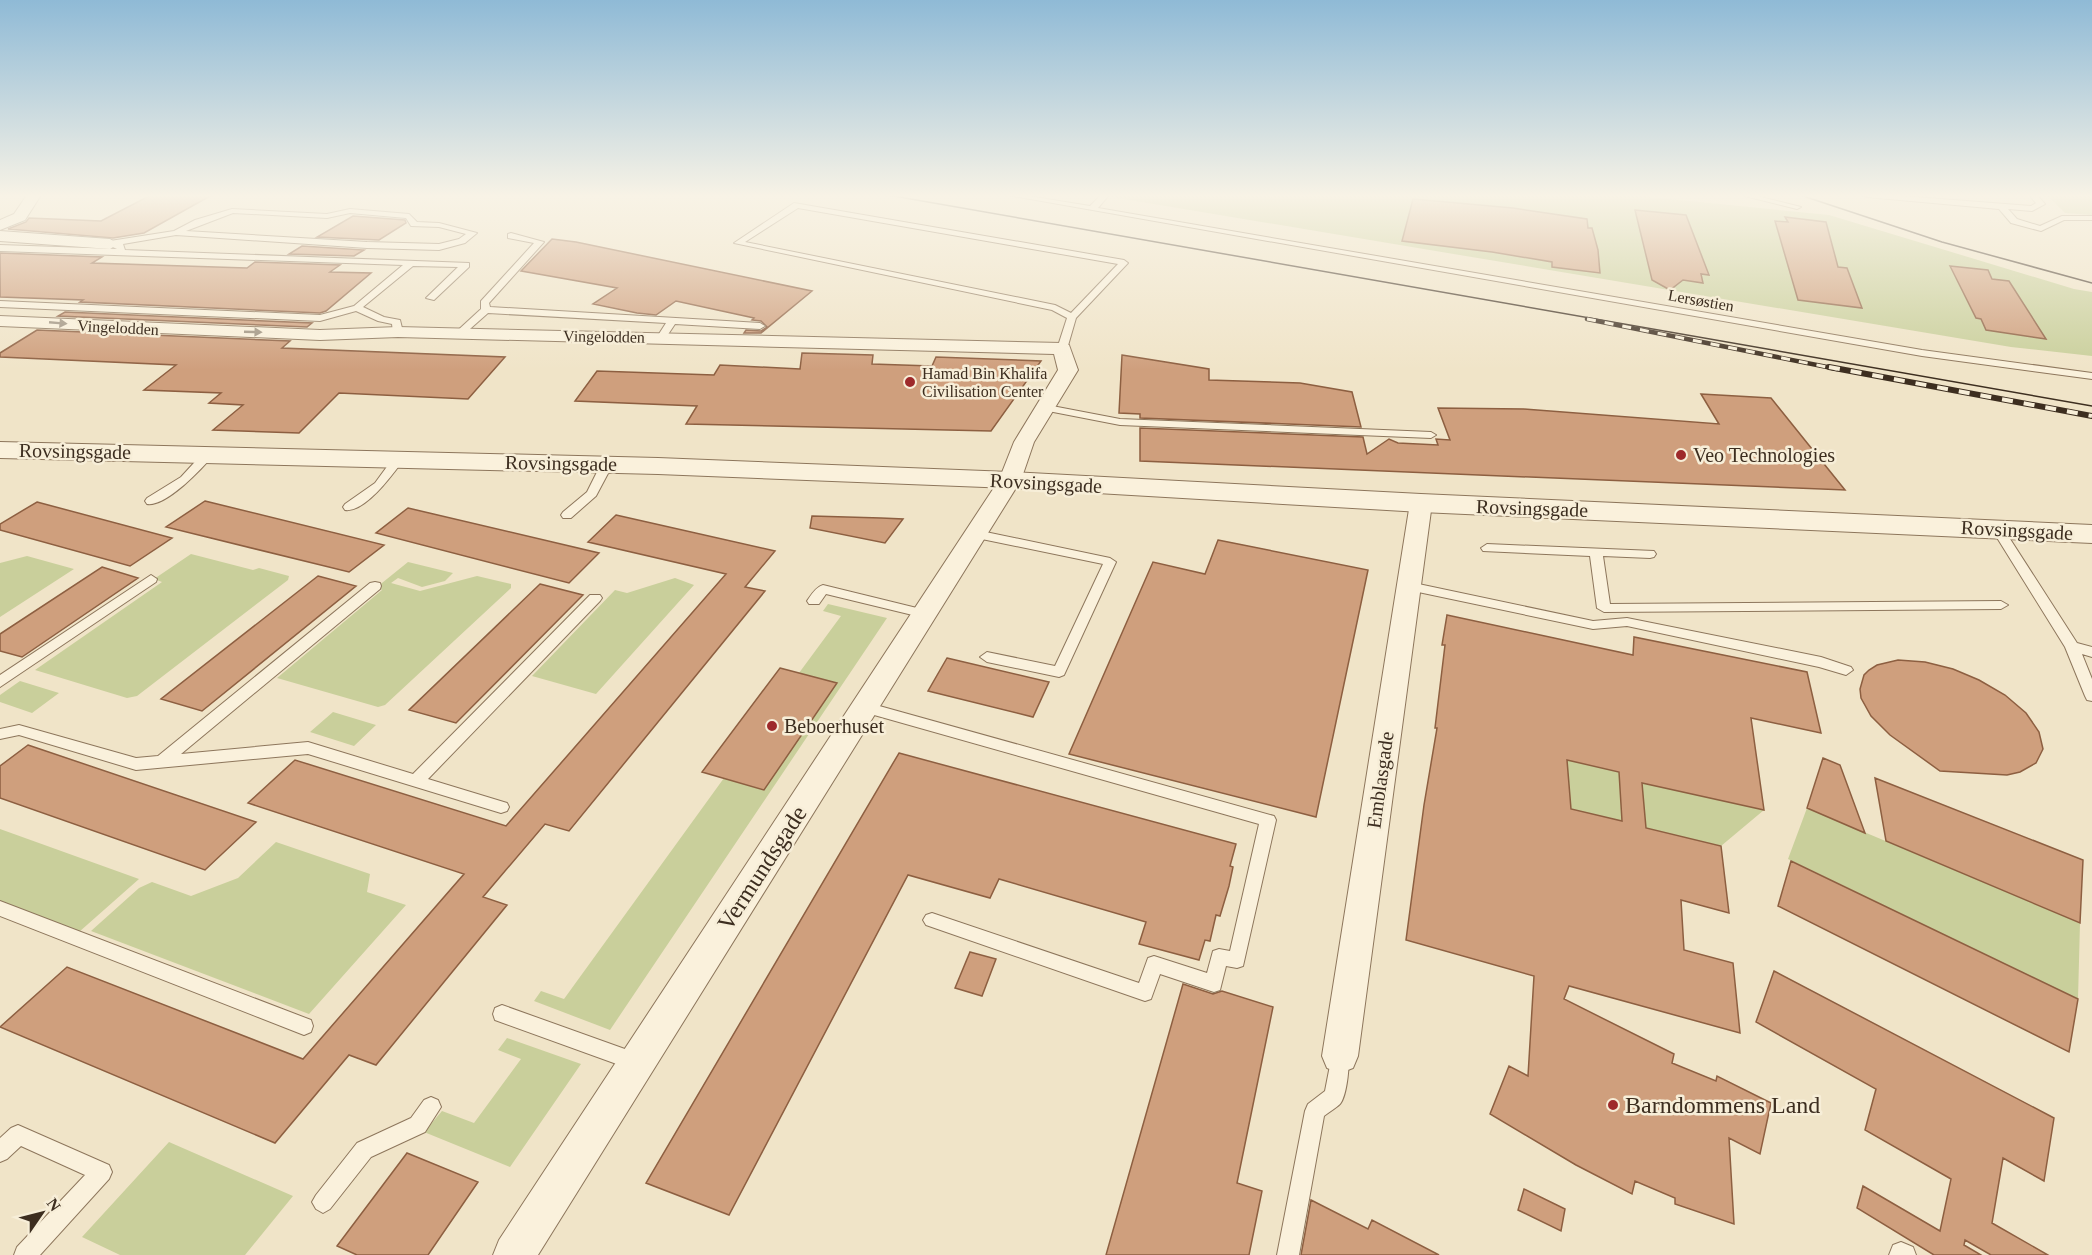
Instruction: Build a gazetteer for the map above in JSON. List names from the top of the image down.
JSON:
{
  "streets": {
    "street": [
      "Vingelodden",
      "Rovsingsgade",
      "Emblasgade",
      "Vermundsgade"
    ],
    "lane": ["Lersøstien"]
  },
  "crossings": [
    ["Rovsingsgade", "Emblasgade"],
    ["Rovsingsgade", "Vermundsgade"]
  ],
  "one_way": ["Vingelodden"],
  "places": [
    "Hamad Bin Khalifa Civilisation Center",
    "Veo Technologies",
    "Beboerhuset",
    "Barndommens Land"
  ],
  "north": "top right"
}
